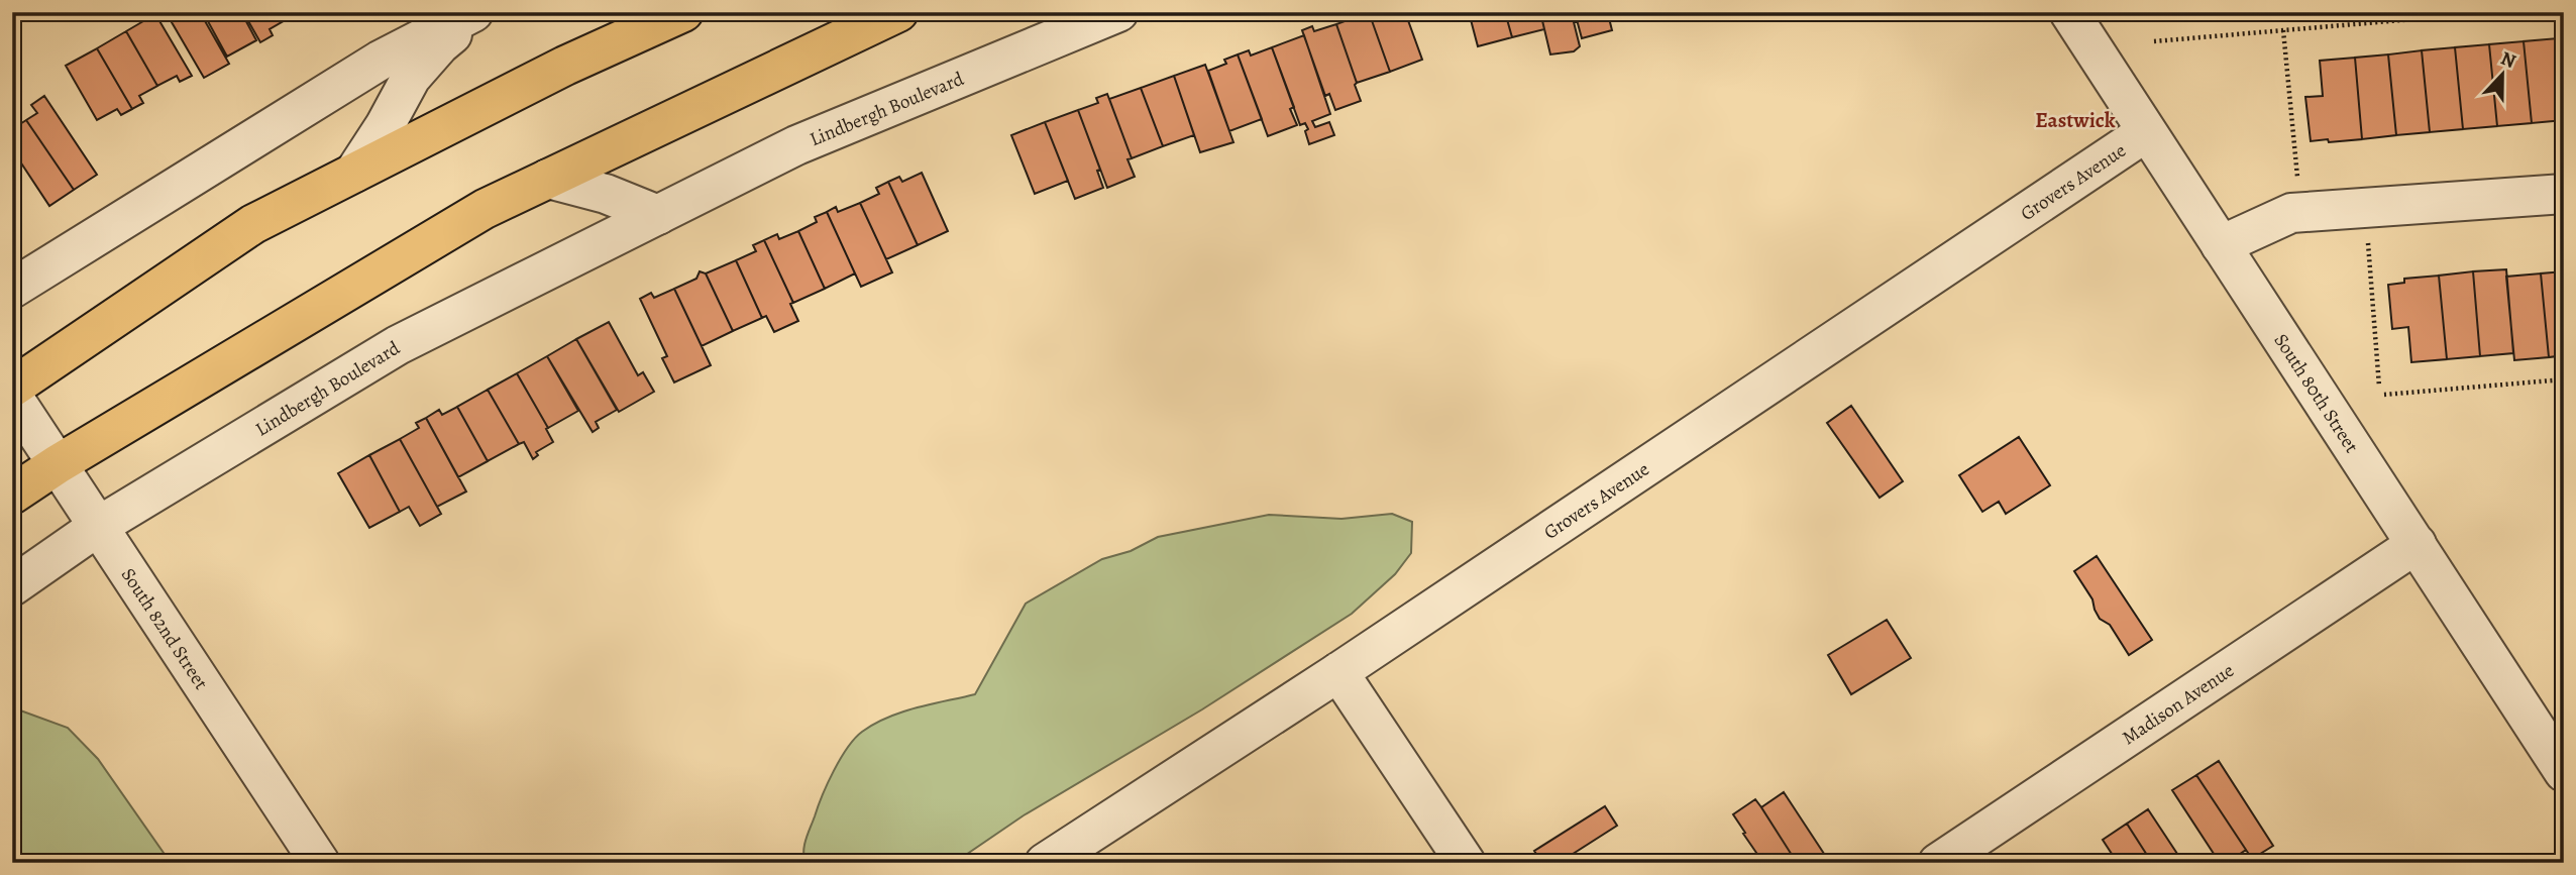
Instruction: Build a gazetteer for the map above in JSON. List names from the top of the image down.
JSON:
{
  "streets": {
    "street": [
      "Lindbergh Boulevard",
      "Grovers Avenue",
      "South 80th Street",
      "South 82nd Street",
      "Madison Avenue"
    ]
  },
  "crossings": [
    ["Lindbergh Boulevard", "South 82nd Street"],
    ["Grovers Avenue", "South 80th Street"],
    ["South 80th Street", "Madison Avenue"]
  ],
  "districts": ["Eastwick"],
  "north": "top"
}
